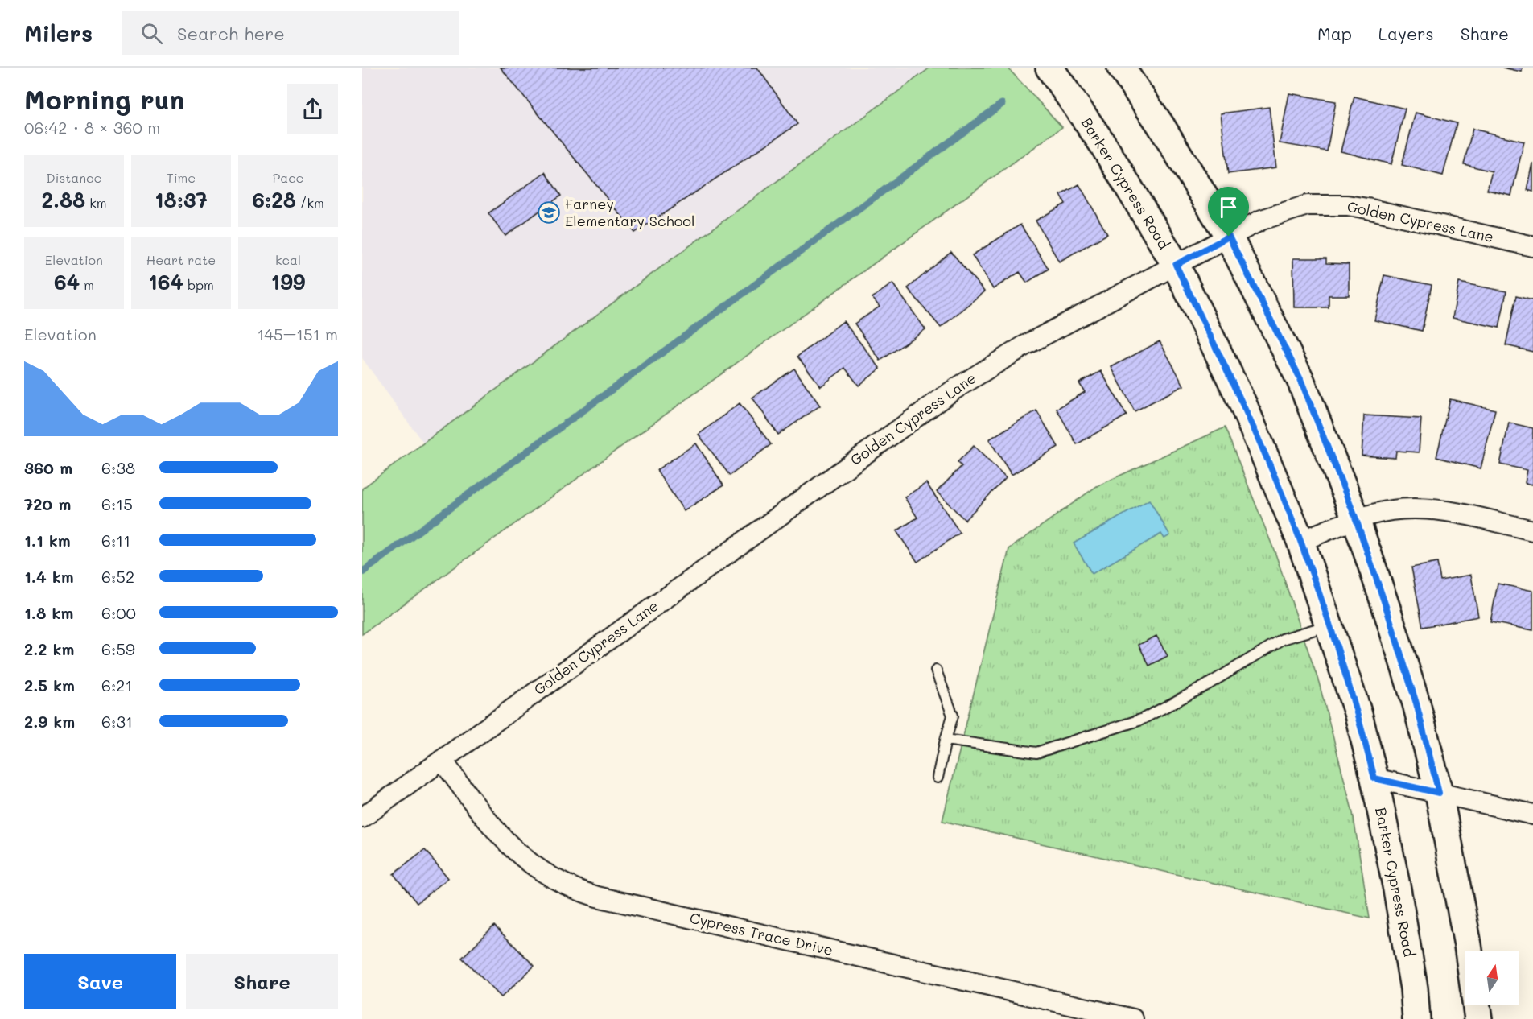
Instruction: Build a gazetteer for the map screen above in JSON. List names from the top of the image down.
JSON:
{
  "streets": {
    "main road": ["Barker Cypress Road"],
    "street": ["Golden Cypress Lane", "Cypress Trace Drive"]
  },
  "crossings": [
    ["Barker Cypress Road", "Golden Cypress Lane"],
    ["Golden Cypress Lane", "Cypress Trace Drive"]
  ],
  "places": {
    "school or university": ["Farney Elementary School"]
  },
  "north": "top",
  "page": {
    "header": "Milers",
    "search": "Search here",
    "nav": ["Map", "Layers", "Share"],
    "heading": ["Morning run", "06:42 · 8 × 360 m"],
    "stats": [
      ["Distance", "2.88 km"],
      ["Time", "18:37"],
      ["Pace", "6:28 /km"],
      ["Elevation", "64 m"],
      ["Heart rate", "164 bpm"],
      ["kcal", "199"]
    ],
    "chart": ["Elevation", "145–151 m"],
    "list": [
      {
        "name": "360 m",
        "note": "6:38"
      },
      {
        "name": "720 m",
        "note": "6:15"
      },
      {
        "name": "1.1 km",
        "note": "6:11"
      },
      {
        "name": "1.4 km",
        "note": "6:52"
      },
      {
        "name": "1.8 km",
        "note": "6:00"
      },
      {
        "name": "2.2 km",
        "note": "6:59"
      },
      {
        "name": "2.5 km",
        "note": "6:21"
      },
      {
        "name": "2.9 km",
        "note": "6:31"
      }
    ],
    "buttons": ["Save", "Share"]
  }
}
